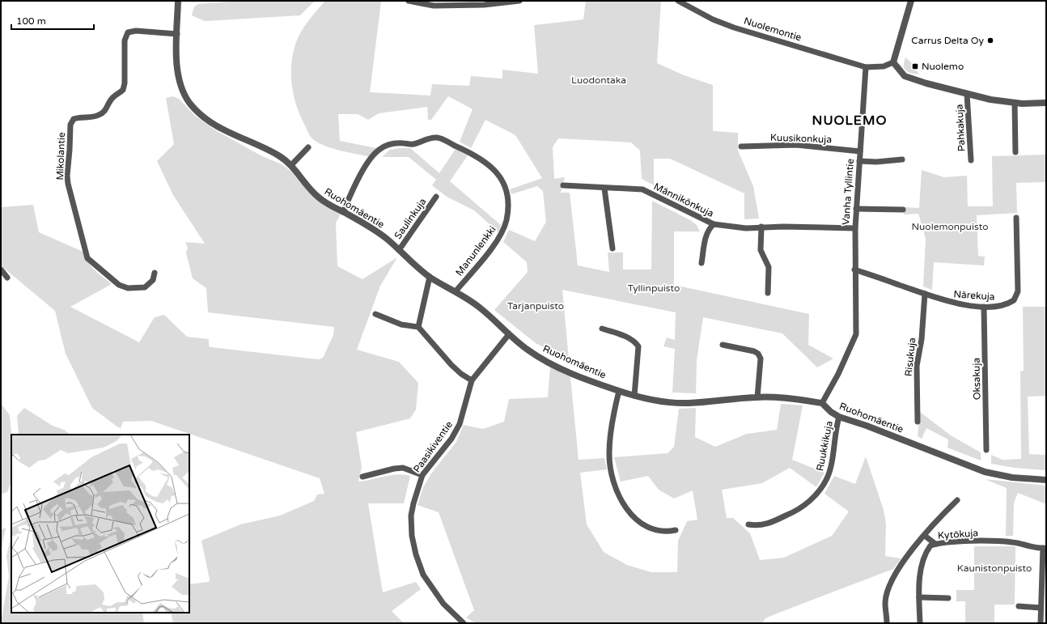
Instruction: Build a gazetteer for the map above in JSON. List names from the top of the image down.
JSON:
{
  "streets": {
    "street": [
      "Nuolemontie",
      "Pahkakuja",
      "Kuusikonkuja",
      "Mikolantie",
      "Vanha Tyllintie",
      "Männikönkuja",
      "Ruohomäentie",
      "Saulinkuja",
      "Manunlenkki",
      "Närekuja",
      "Risukuja",
      "Oksakuja",
      "Ruukkikuja",
      "Paasikiventie",
      "Kytökuja"
    ]
  },
  "crossings": [
    ["Nuolemontie", "Vanha Tyllintie"],
    ["Kuusikonkuja", "Vanha Tyllintie"],
    ["Mikolantie", "Ruohomäentie"],
    ["Vanha Tyllintie", "Männikönkuja"],
    ["Vanha Tyllintie", "Ruohomäentie"],
    ["Vanha Tyllintie", "Närekuja"],
    ["Ruohomäentie", "Saulinkuja"],
    ["Ruohomäentie", "Manunlenkki"],
    ["Ruohomäentie", "Ruukkikuja"],
    ["Ruohomäentie", "Paasikiventie"],
    ["Närekuja", "Risukuja"],
    ["Närekuja", "Oksakuja"]
  ],
  "districts": ["NUOLEMO"],
  "parks": [
    "Luodontaka",
    "Nuolemonpuisto",
    "Tyllinpuisto",
    "Tarjanpuisto",
    "Kaunistonpuisto"
  ],
  "places": {
    "other": ["Carrus Delta Oy"],
    "transit": ["Nuolemo"]
  },
  "scale_bar": "100 m"
}
